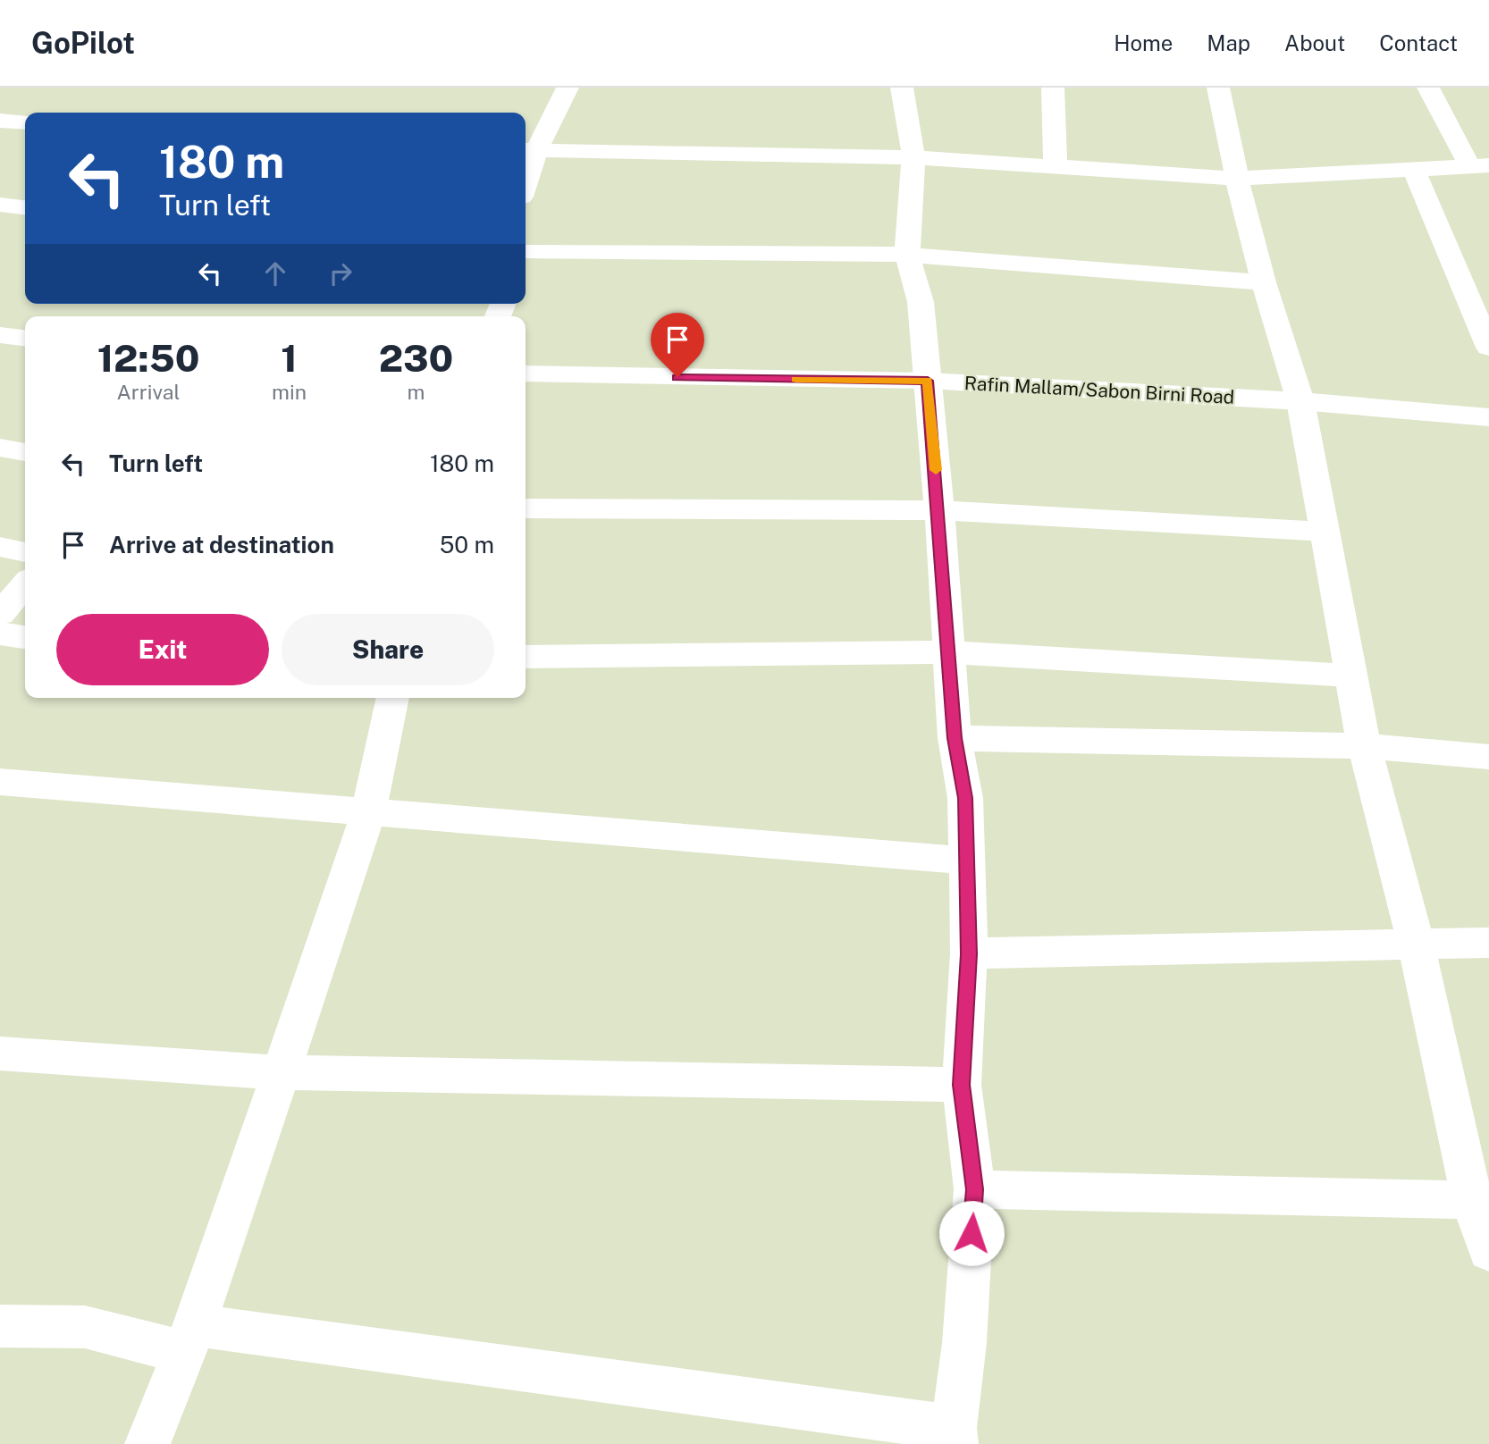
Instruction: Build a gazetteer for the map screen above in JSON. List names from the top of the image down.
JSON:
{
  "streets": {
    "street": ["Rafin Mallam/Sabon Birni Road"]
  },
  "page": {
    "header": "GoPilot",
    "nav": [
      "Home",
      "Map",
      "About",
      "Contact"
    ],
    "turn": ["180 m", "Turn left"],
    "eta": [
      "12:50",
      "Arrival",
      "1",
      "min",
      "230",
      "m"
    ],
    "list": [
      {
        "name": "Turn left",
        "value": "180 m"
      },
      {
        "name": "Arrive at destination",
        "value": "50 m"
      }
    ],
    "buttons": ["Exit", "Share"]
  }
}
